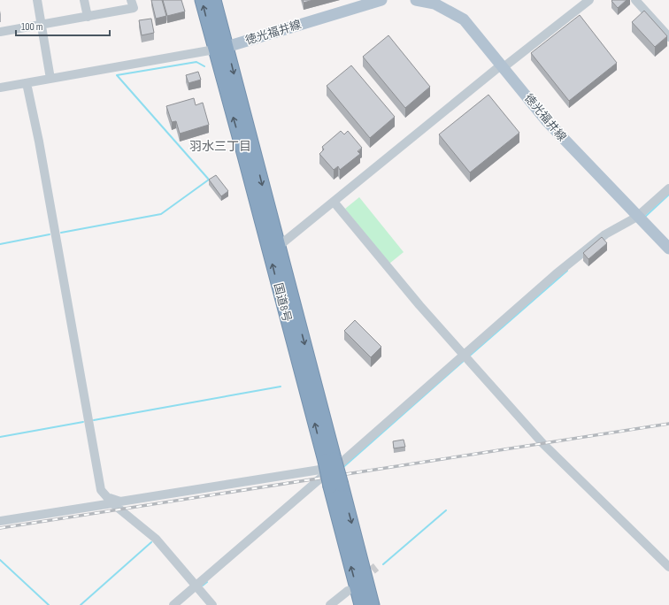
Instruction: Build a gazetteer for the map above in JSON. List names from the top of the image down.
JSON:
{
  "streets": {
    "highway": ["国道8号"],
    "main road": ["徳光福井線"]
  },
  "crossings": [
    ["徳光福井線", "国道8号"]
  ],
  "districts": ["羽水三丁目"],
  "scale_bar": "100 m"
}
